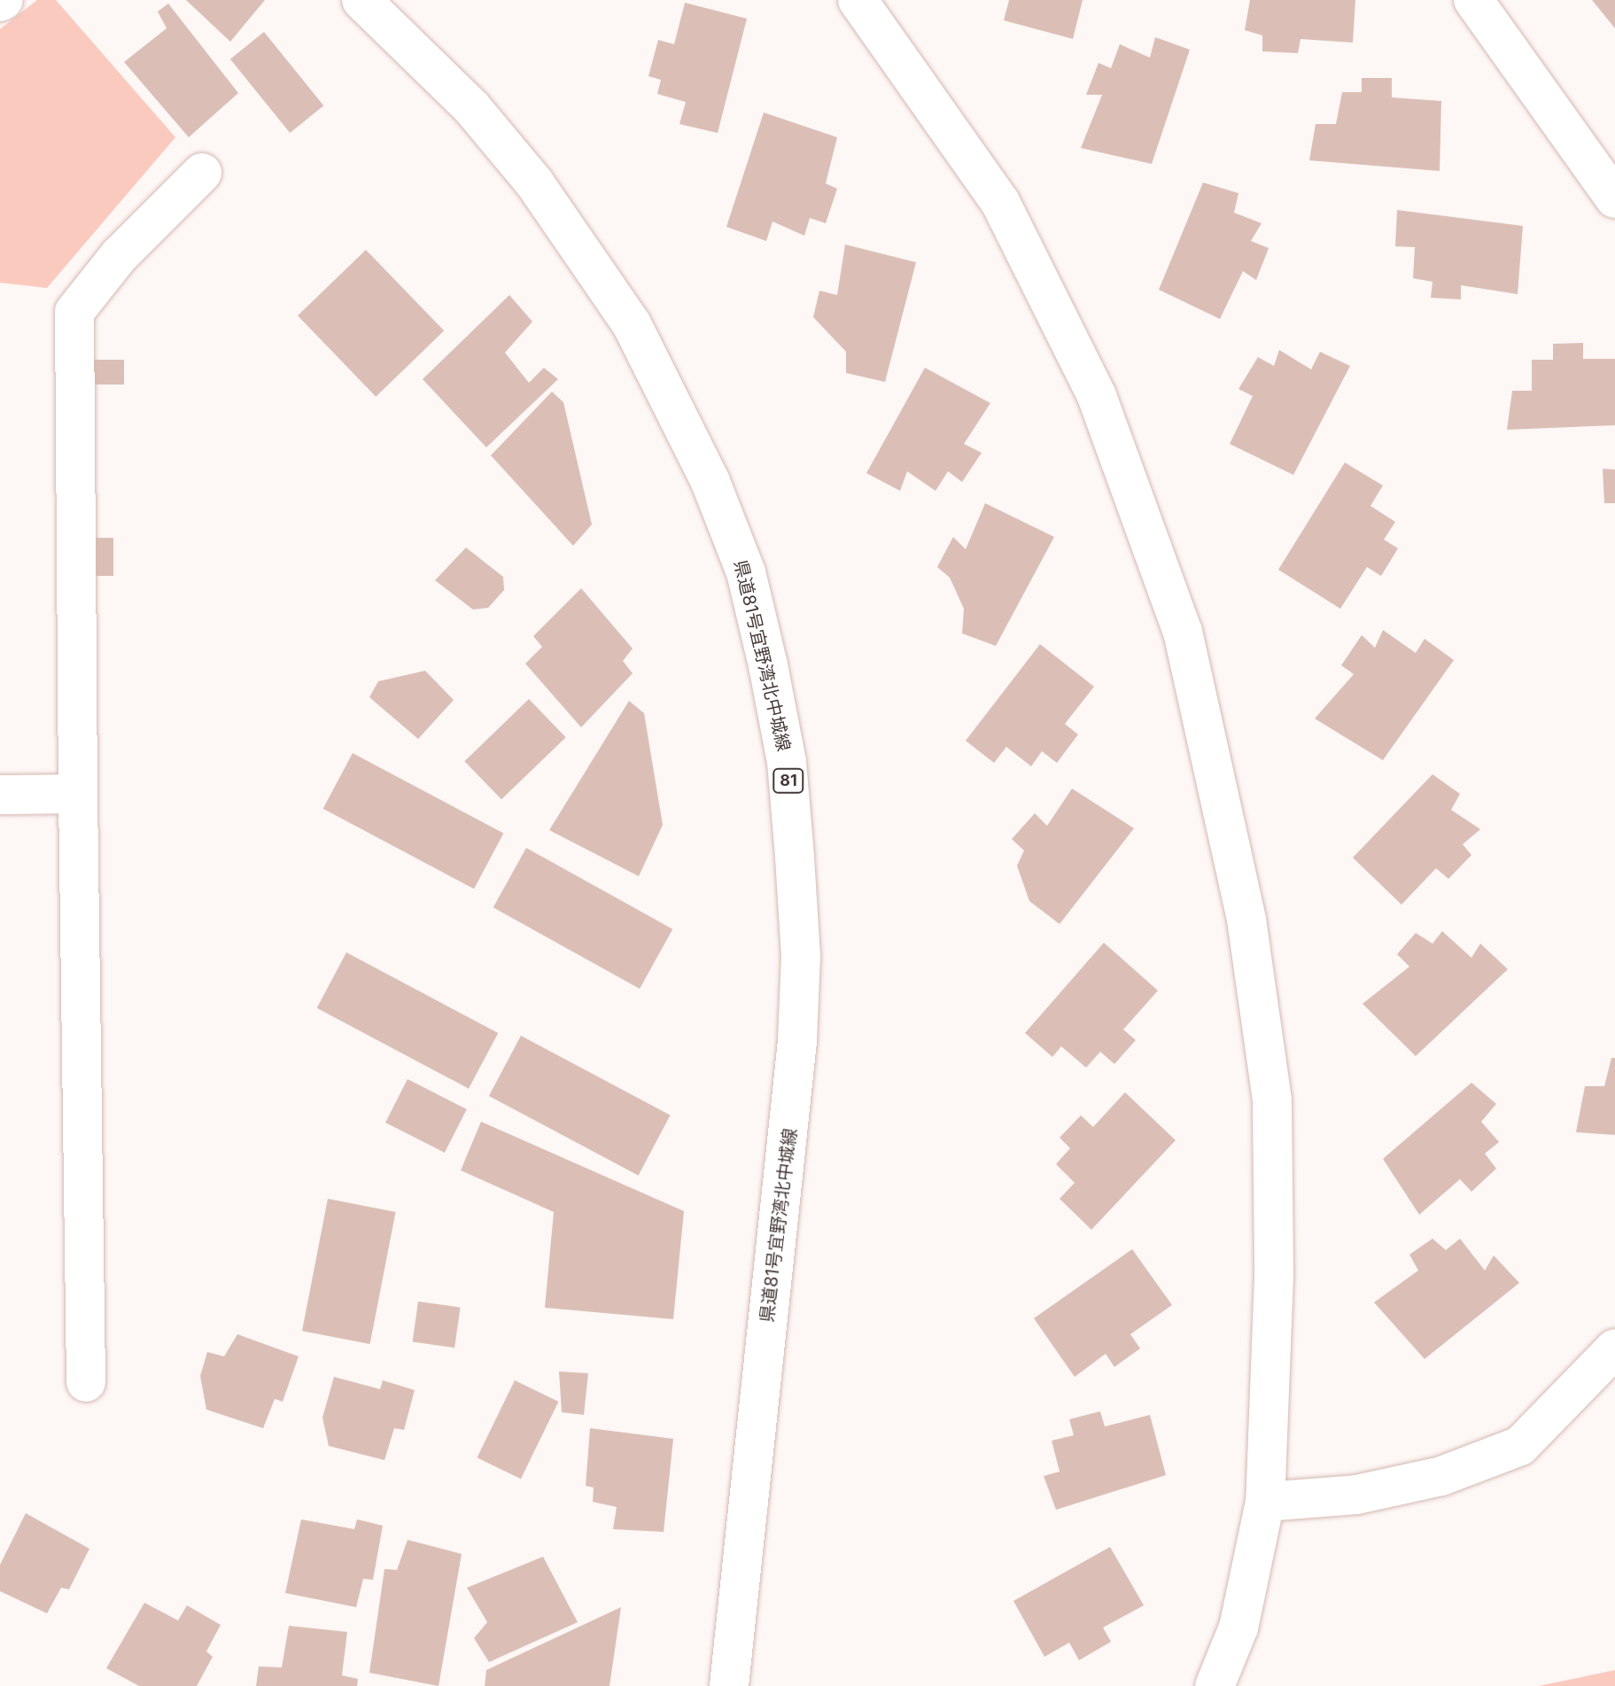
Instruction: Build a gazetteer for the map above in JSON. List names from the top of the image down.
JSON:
{
  "streets": {
    "main road": ["県道81号宜野湾北中城線", "81"]
  }
}
